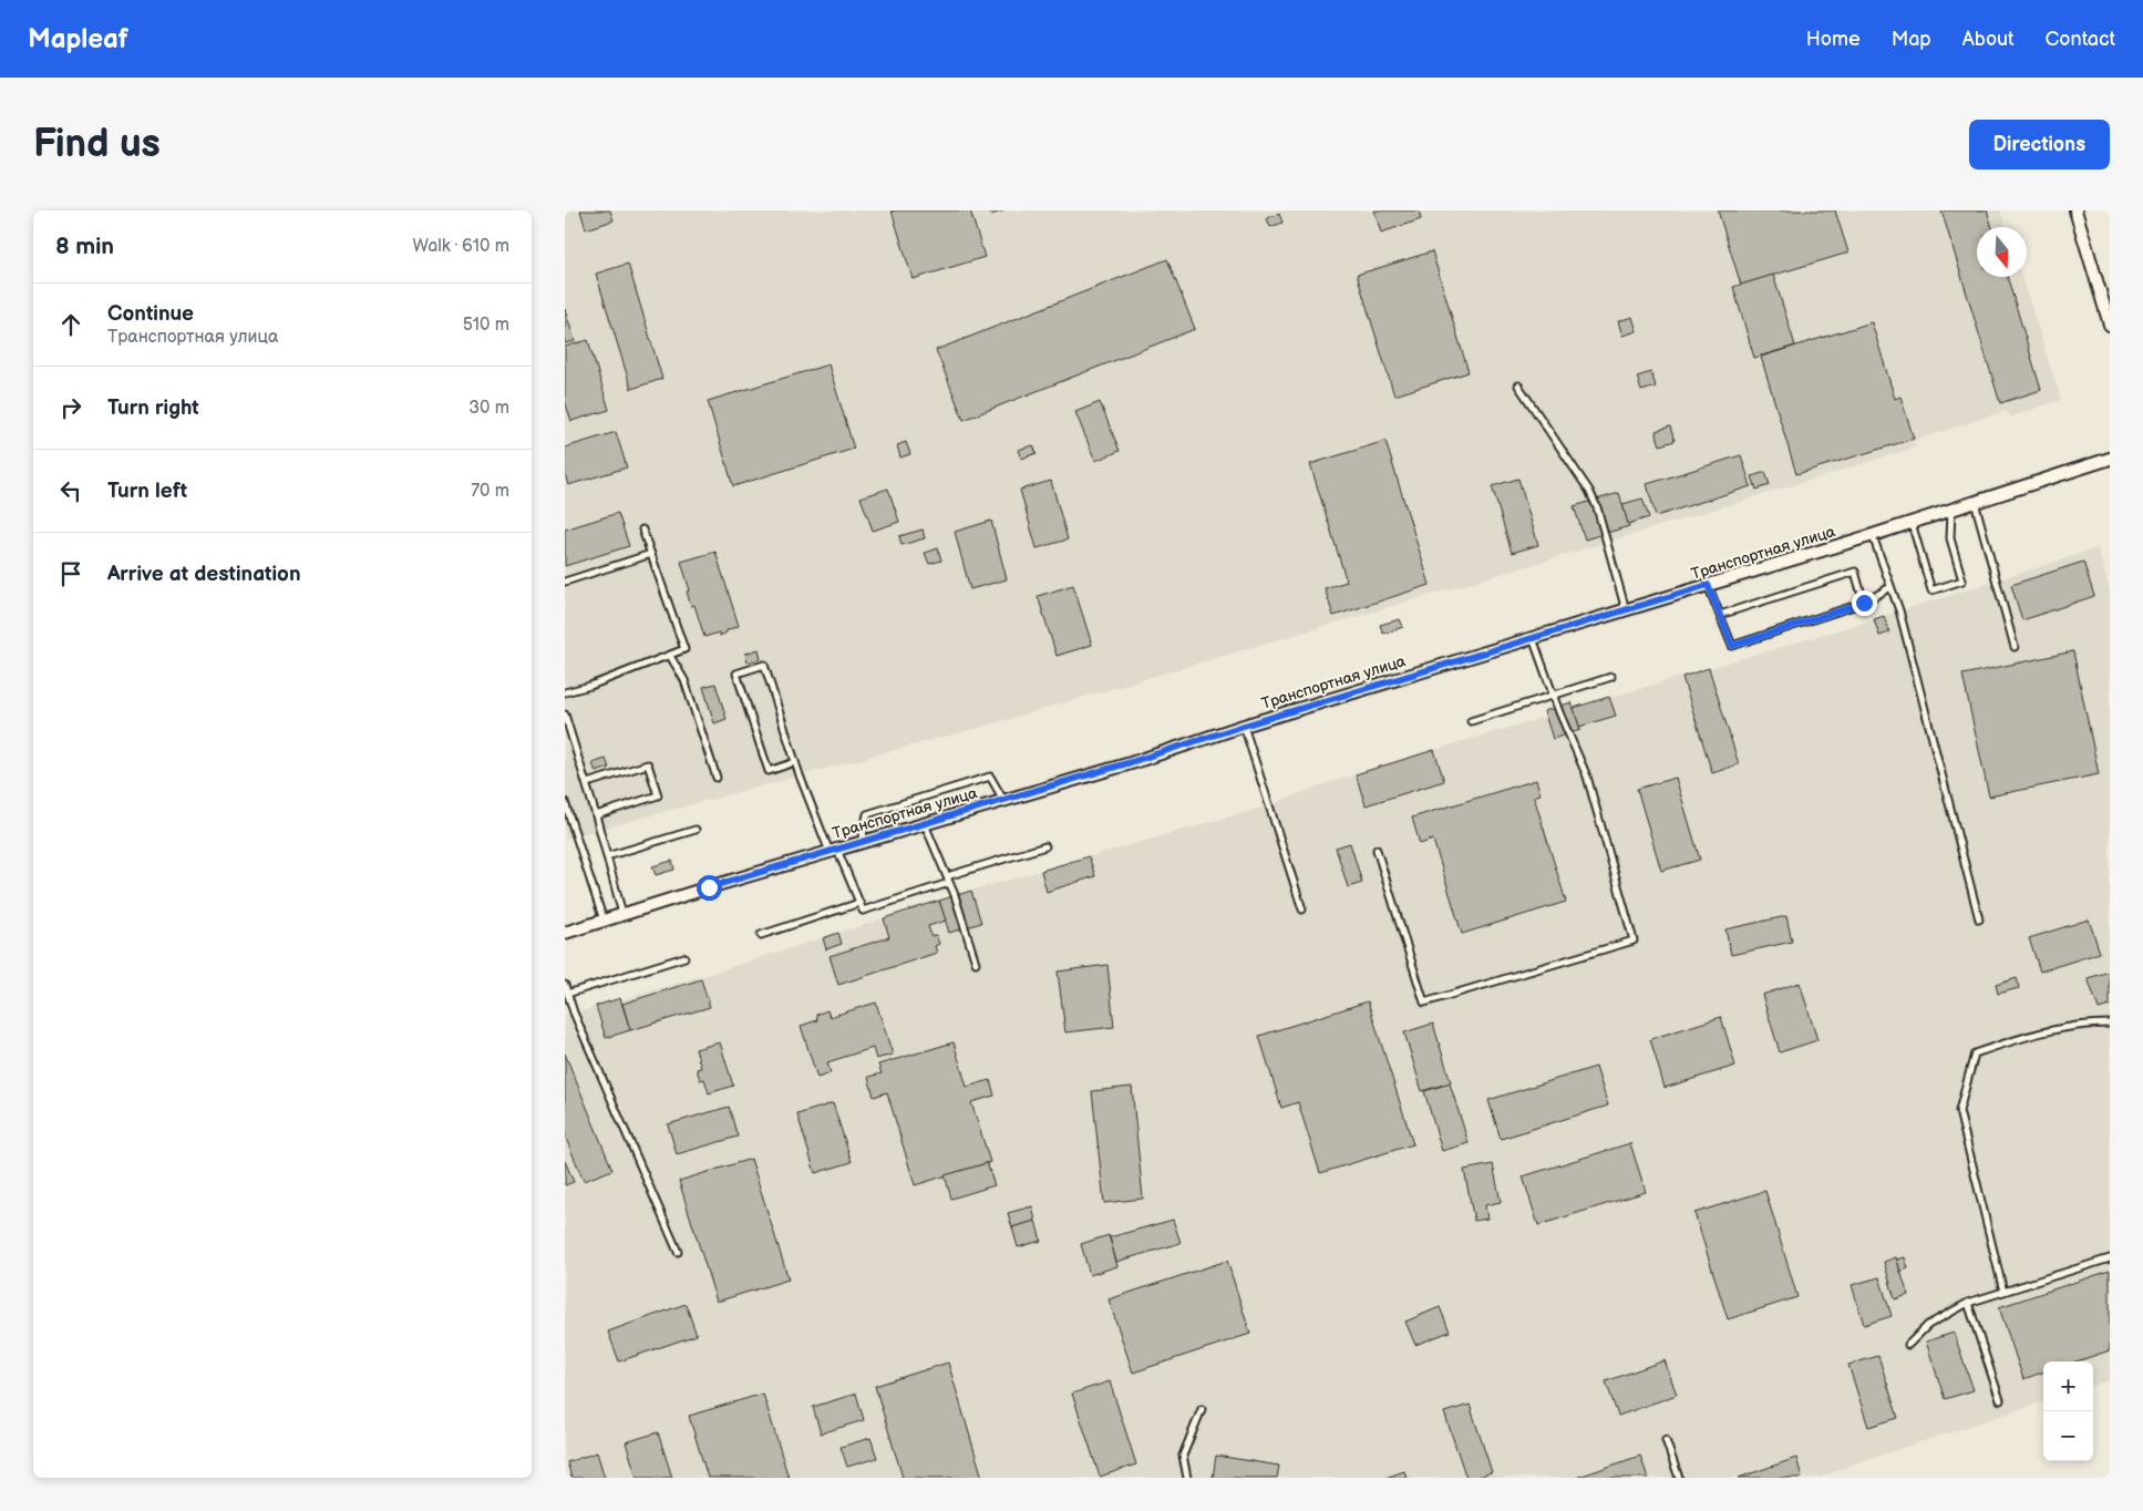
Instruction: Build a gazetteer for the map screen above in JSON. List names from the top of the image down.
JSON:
{
  "streets": {
    "street": ["Транспортная улица"]
  },
  "north": "bottom",
  "page": {
    "header": "Mapleaf",
    "nav": [
      "Home",
      "Map",
      "About",
      "Contact"
    ],
    "buttons": "Directions",
    "title": "Find us",
    "heading": ["8 min", "Walk · 610 m"],
    "list": [
      ["Continue", "Транспортная улица", "510 m"],
      ["Turn right", "30 m"],
      ["Turn left", "70 m"],
      "Arrive at destination"
    ],
    "map_buttons": ["+", "−"]
  }
}
